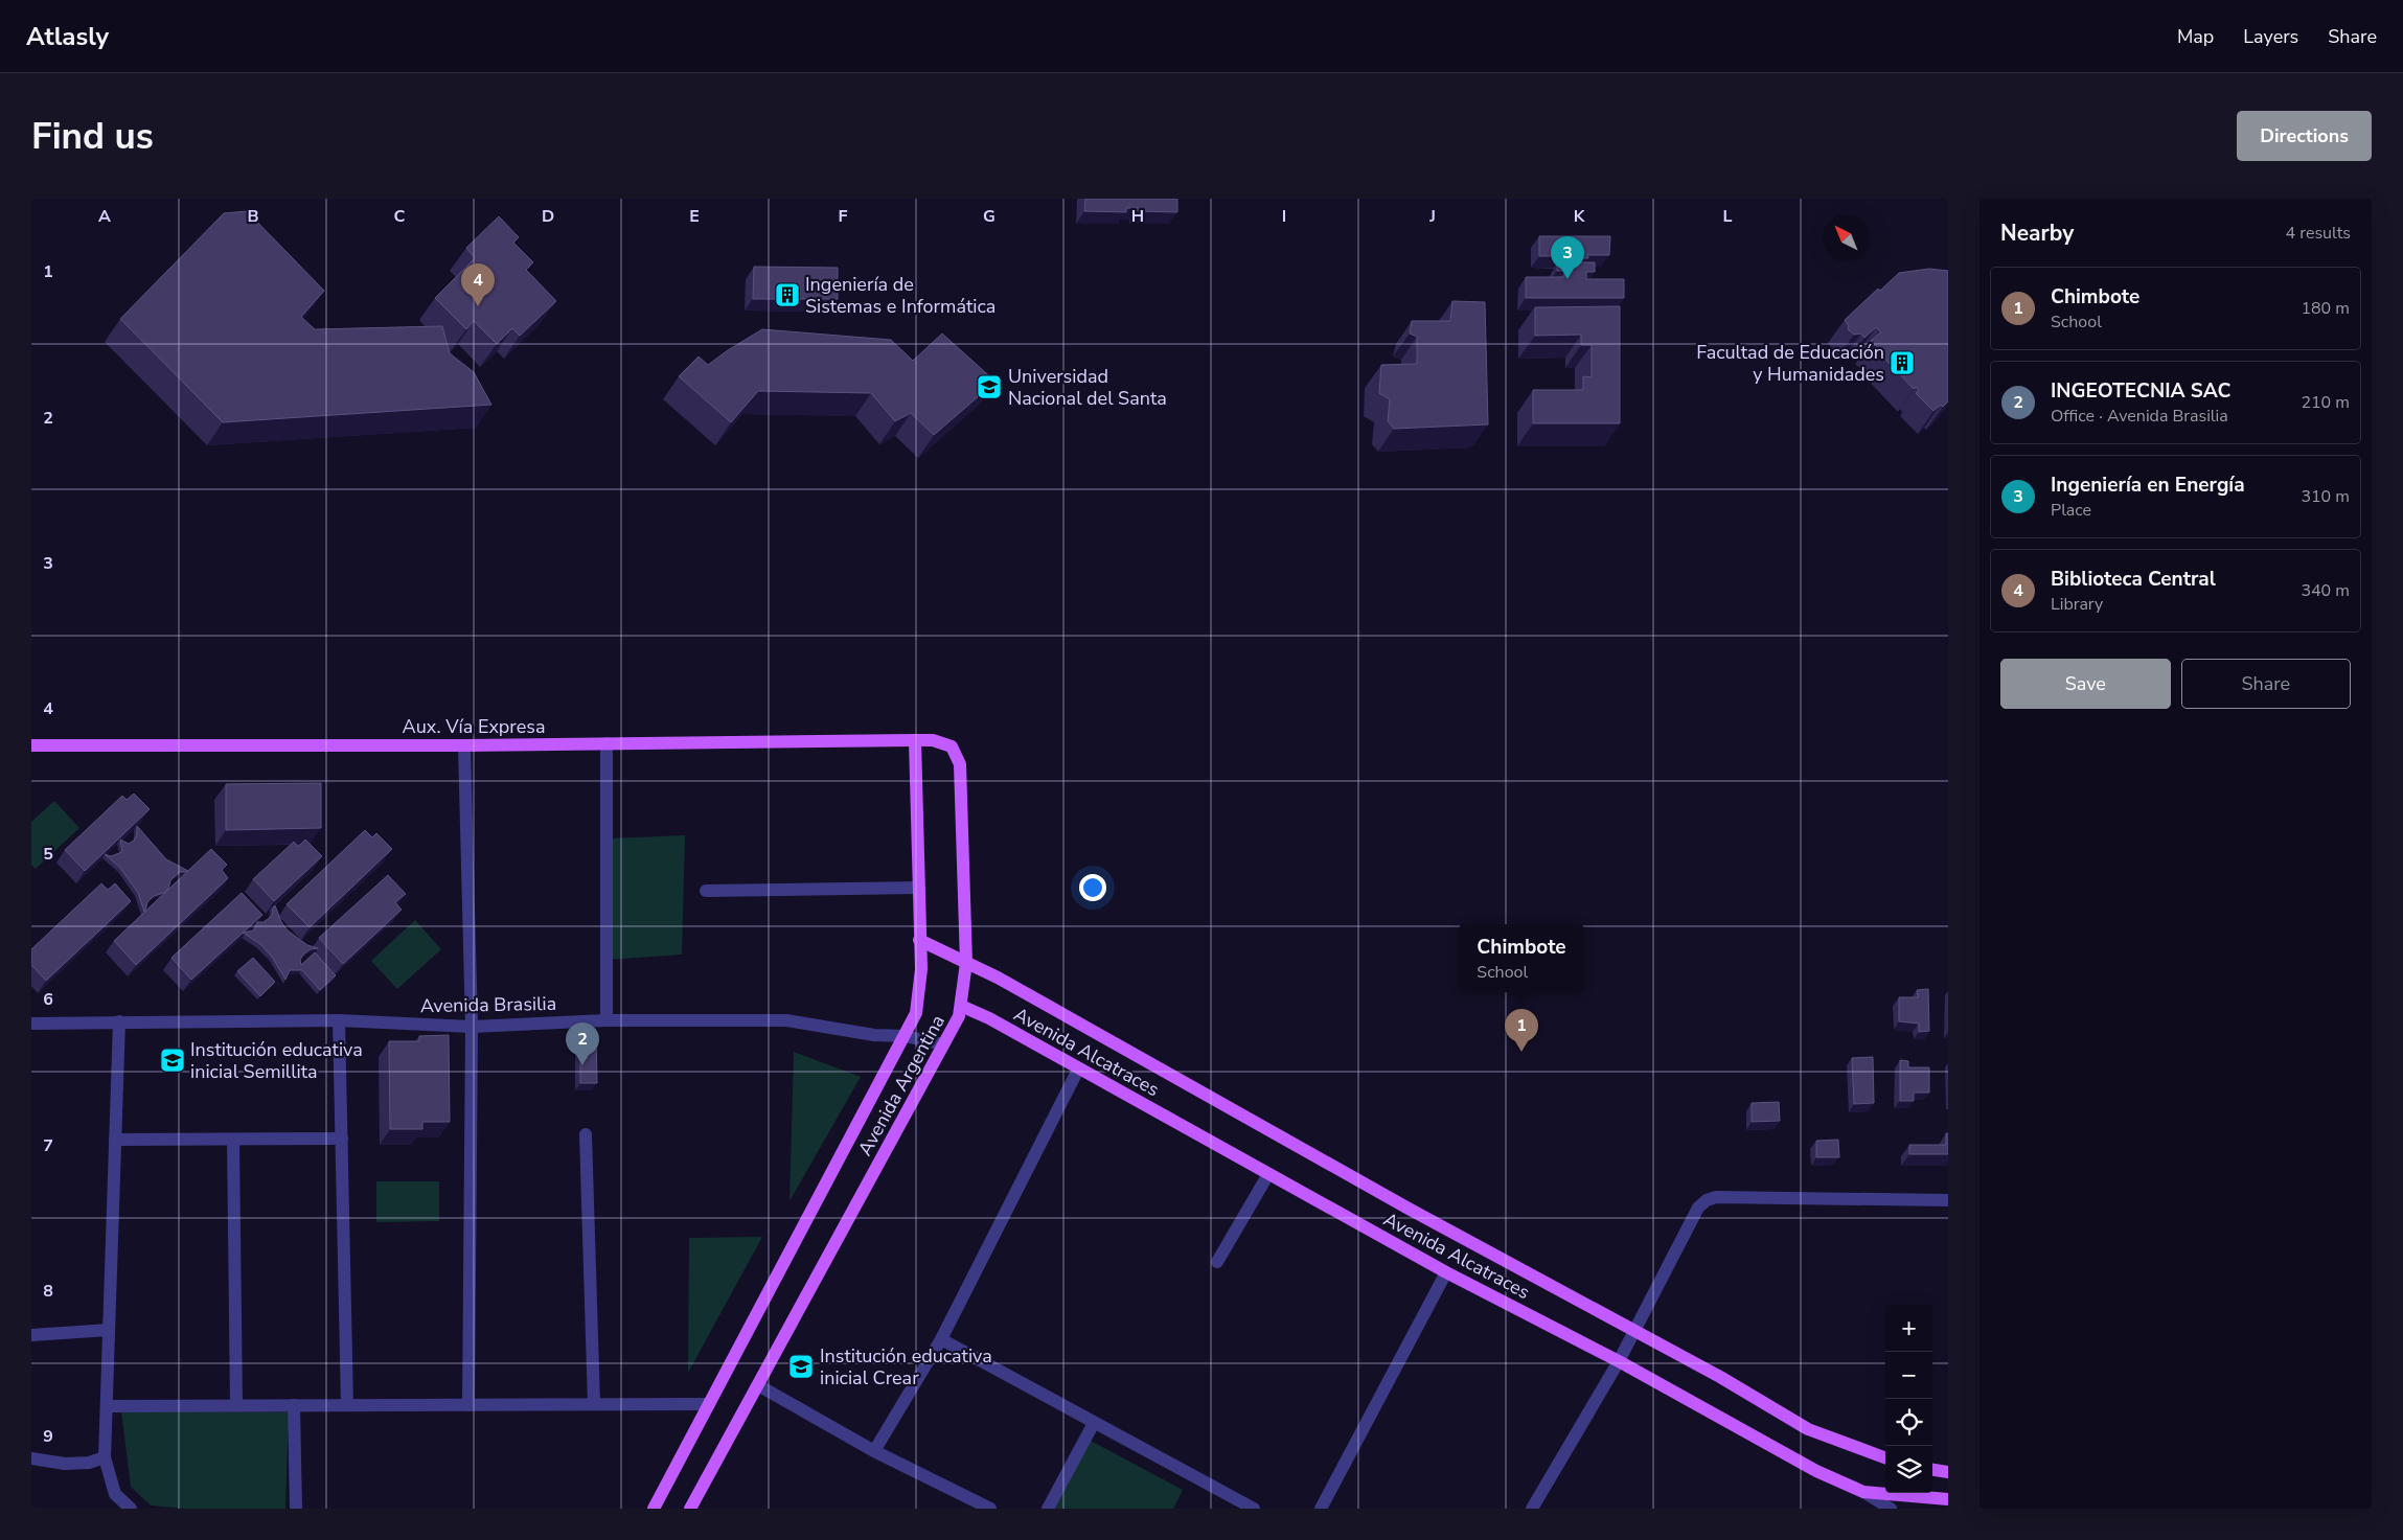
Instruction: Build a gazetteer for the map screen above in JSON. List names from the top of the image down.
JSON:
{
  "streets": {
    "main road": ["Aux. Vía Expresa", "Avenida Alcatraces", "Avenida Argentina"],
    "street": ["Avenida Brasilia"]
  },
  "crossings": [
    ["Aux. Vía Expresa", "Avenida Argentina"],
    ["Avenida Brasilia", "Avenida Argentina"],
    ["Avenida Alcatraces", "Avenida Argentina"]
  ],
  "places": {
    "building": ["Ingeniería de Sistemas e Informática", "Facultad de Educación y Humanidades"],
    "school or university": ["Universidad Nacional del Santa", "Institución educativa inicial Semillita", "Institución educativa inicial Crear"]
  },
  "north": "top left",
  "page": {
    "header": "Atlasly",
    "nav": ["Map", "Layers", "Share"],
    "buttons": [
      "Directions",
      ["Save", "Share"]
    ],
    "title": "Find us",
    "heading": ["Nearby", "4 results"],
    "pins": [
      "3",
      "4",
      "1",
      "2"
    ],
    "list": [
      {
        "mark": "1",
        "name": "Chimbote",
        "note": "School",
        "value": "180 m"
      },
      {
        "mark": "2",
        "name": "INGEOTECNIA SAC",
        "note": "Office · Avenida Brasilia",
        "value": "210 m"
      },
      {
        "mark": "3",
        "name": "Ingeniería en Energía",
        "note": "Place",
        "value": "310 m"
      },
      {
        "mark": "4",
        "name": "Biblioteca Central",
        "note": "Library",
        "value": "340 m"
      }
    ],
    "popup": ["Chimbote", "School"],
    "map_buttons": ["+", "−"]
  },
  "grid": {
    "columns": [
      "A",
      "B",
      "C",
      "D",
      "E",
      "F",
      "G",
      "H",
      "I",
      "J",
      "K",
      "L"
    ],
    "rows": [
      "1",
      "2",
      "3",
      "4",
      "5",
      "6",
      "7",
      "8",
      "9"
    ]
  }
}
